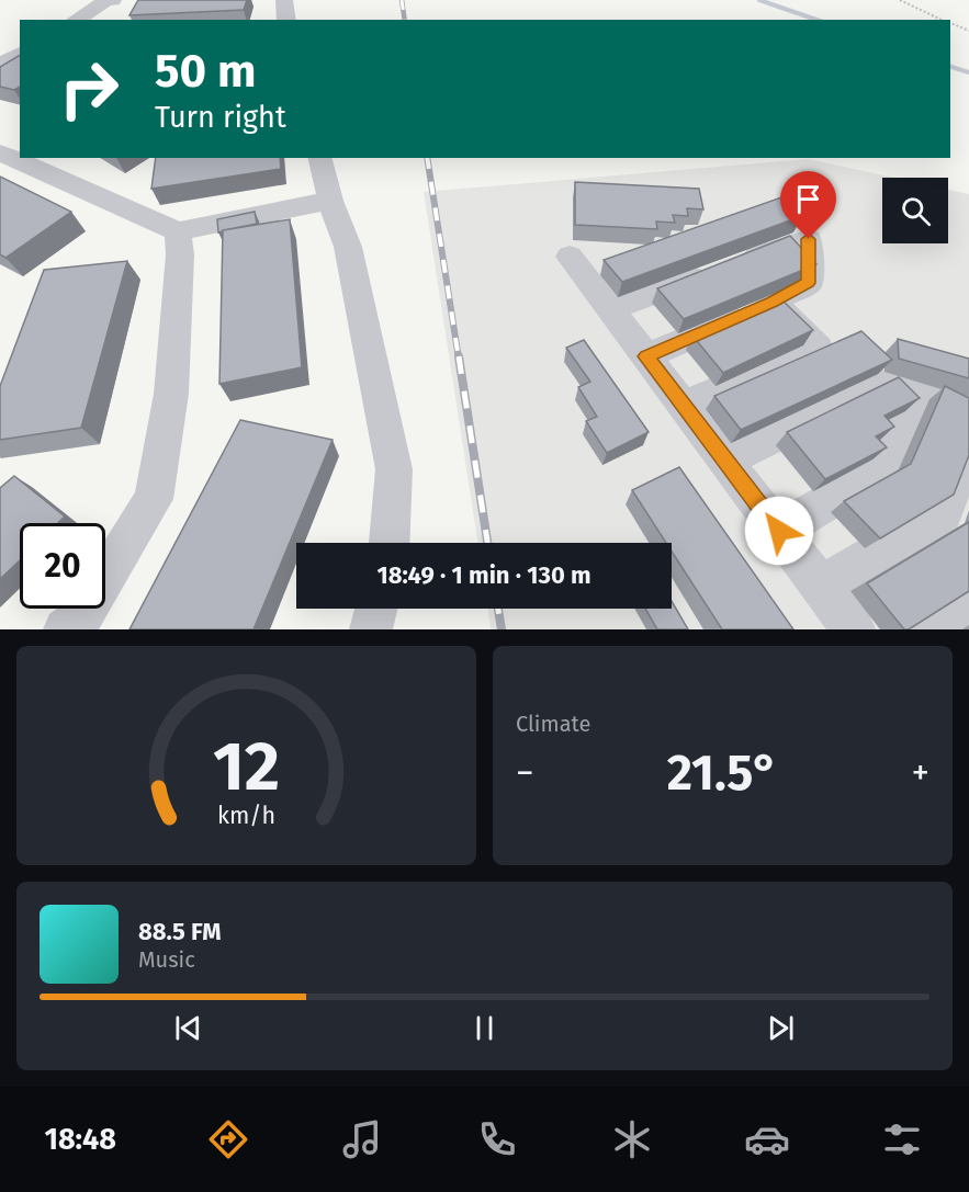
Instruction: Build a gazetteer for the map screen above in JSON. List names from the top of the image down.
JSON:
{
  "page": {
    "turn": ["50 m", "Turn right"],
    "limit": "20",
    "trip": "18:49 · 1 min · 130 m",
    "tile": "Climate",
    "heat": ["−", "21.5°", "+"],
    "song": ["88.5 FM", "Music"],
    "tabs": "18:48",
    "gauge": ["12", "km/h"]
  }
}
